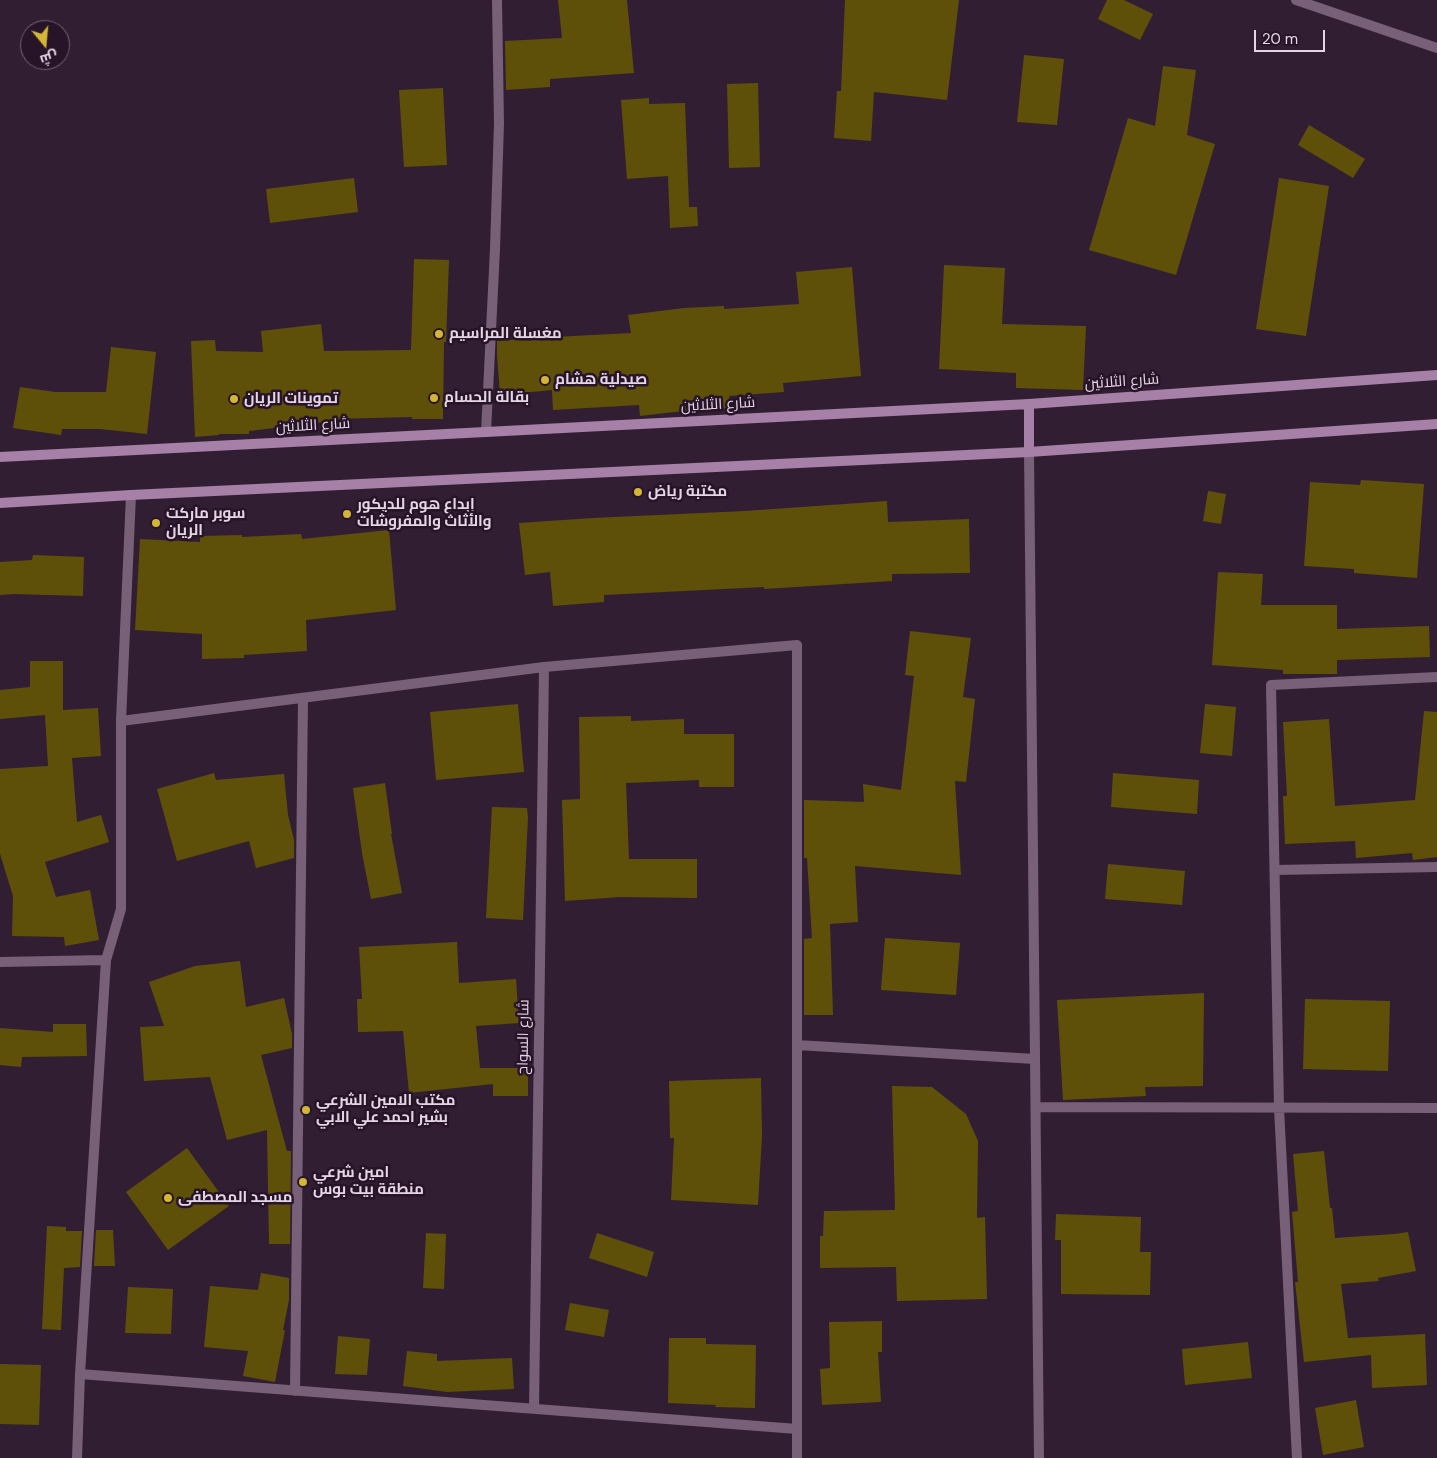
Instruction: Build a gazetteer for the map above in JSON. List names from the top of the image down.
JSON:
{
  "streets": {
    "street": ["شارع الثلاثين", "شارع السواح"]
  },
  "places": [
    "مغسلة المراسيم",
    "صيدلية هشام",
    "بقالة الحسام",
    "تموينات الريان",
    "مكتبة رياض",
    "إبداع هوم للديكور والأثاث والمفروشات",
    "سوبر ماركت الريان",
    "مكتب الامين الشرعي بشير احمد علي الابي",
    "امين شرعي منطقة بيت بوس",
    "مسجد المصطفى"
  ],
  "scale_bar": "20 m",
  "north": "bottom"
}
